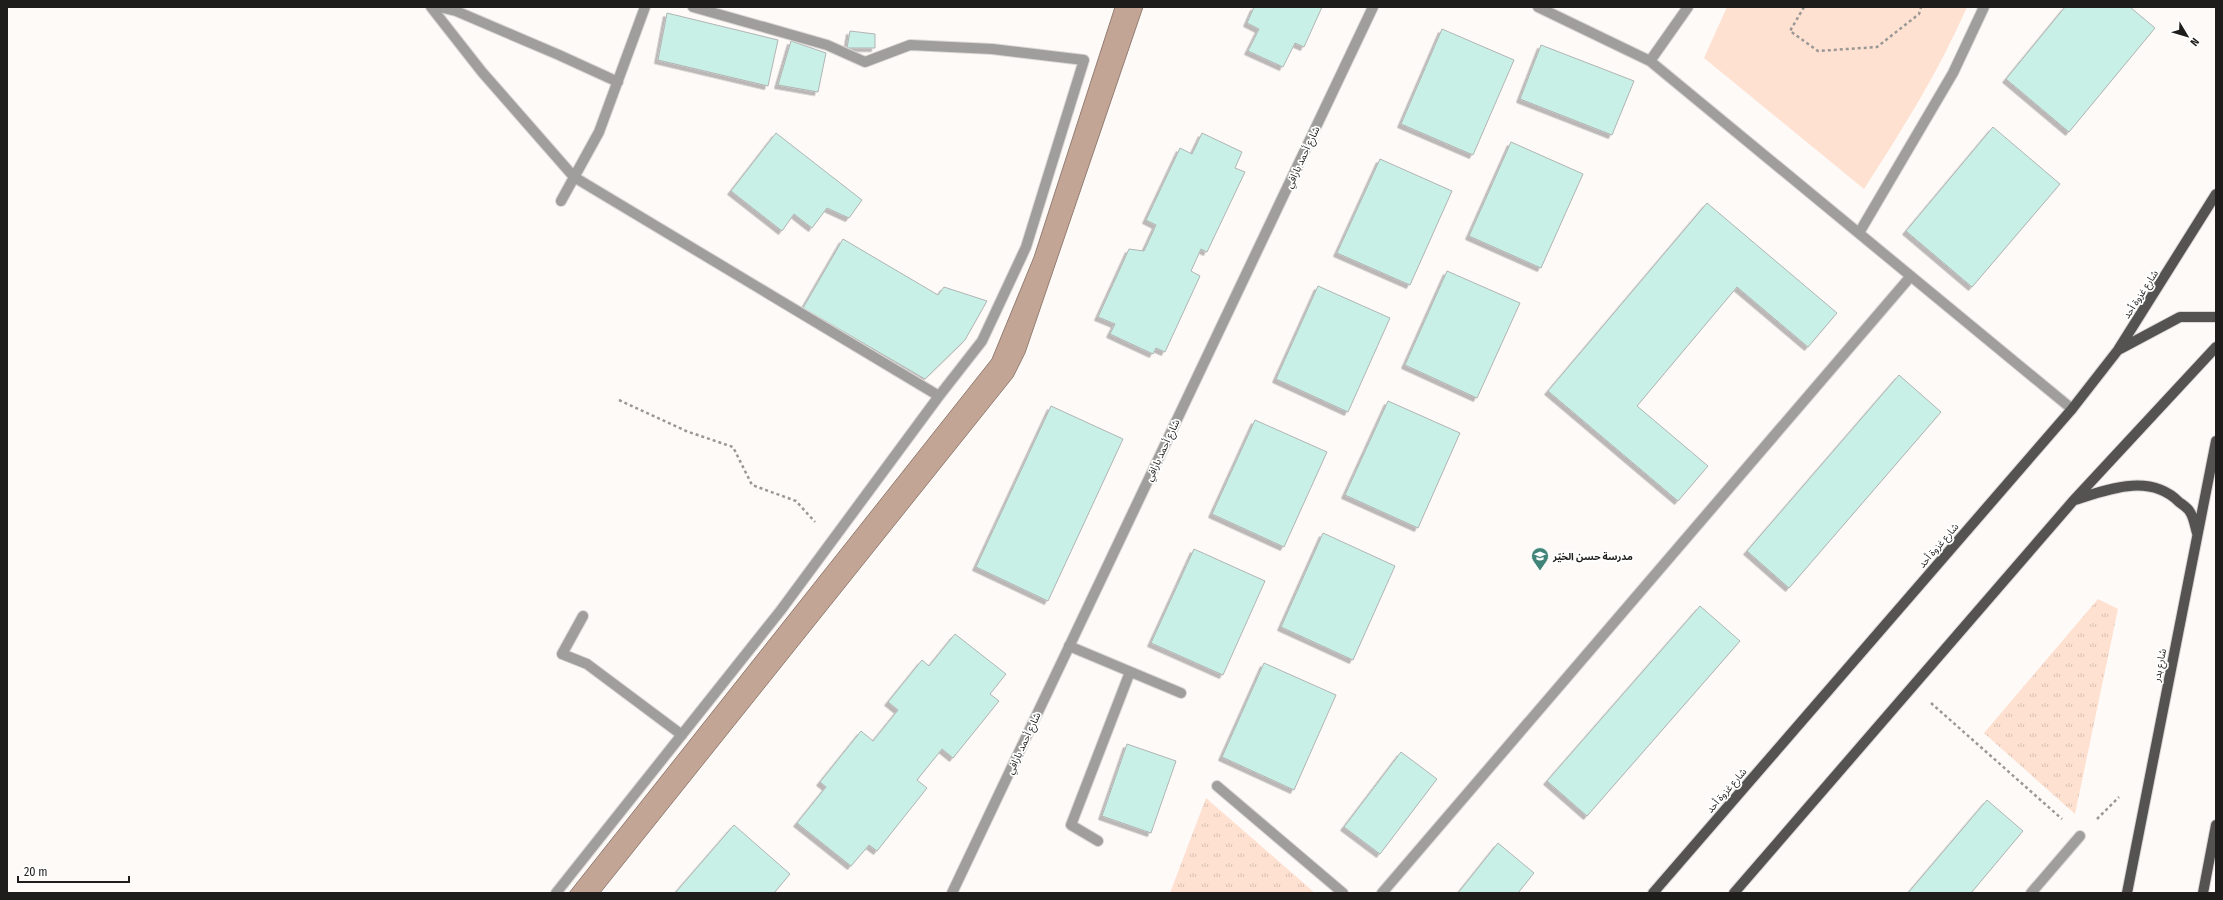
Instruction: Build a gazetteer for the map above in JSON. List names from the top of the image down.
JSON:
{
  "streets": {
    "main road": ["شارع غزوة أحد", "شارع بدر"],
    "street": ["شارع أحمد بارافي"]
  },
  "places": {
    "school or university": ["مدرسة حسن الخيّر"]
  },
  "scale_bar": "20 m",
  "north": "bottom right"
}
